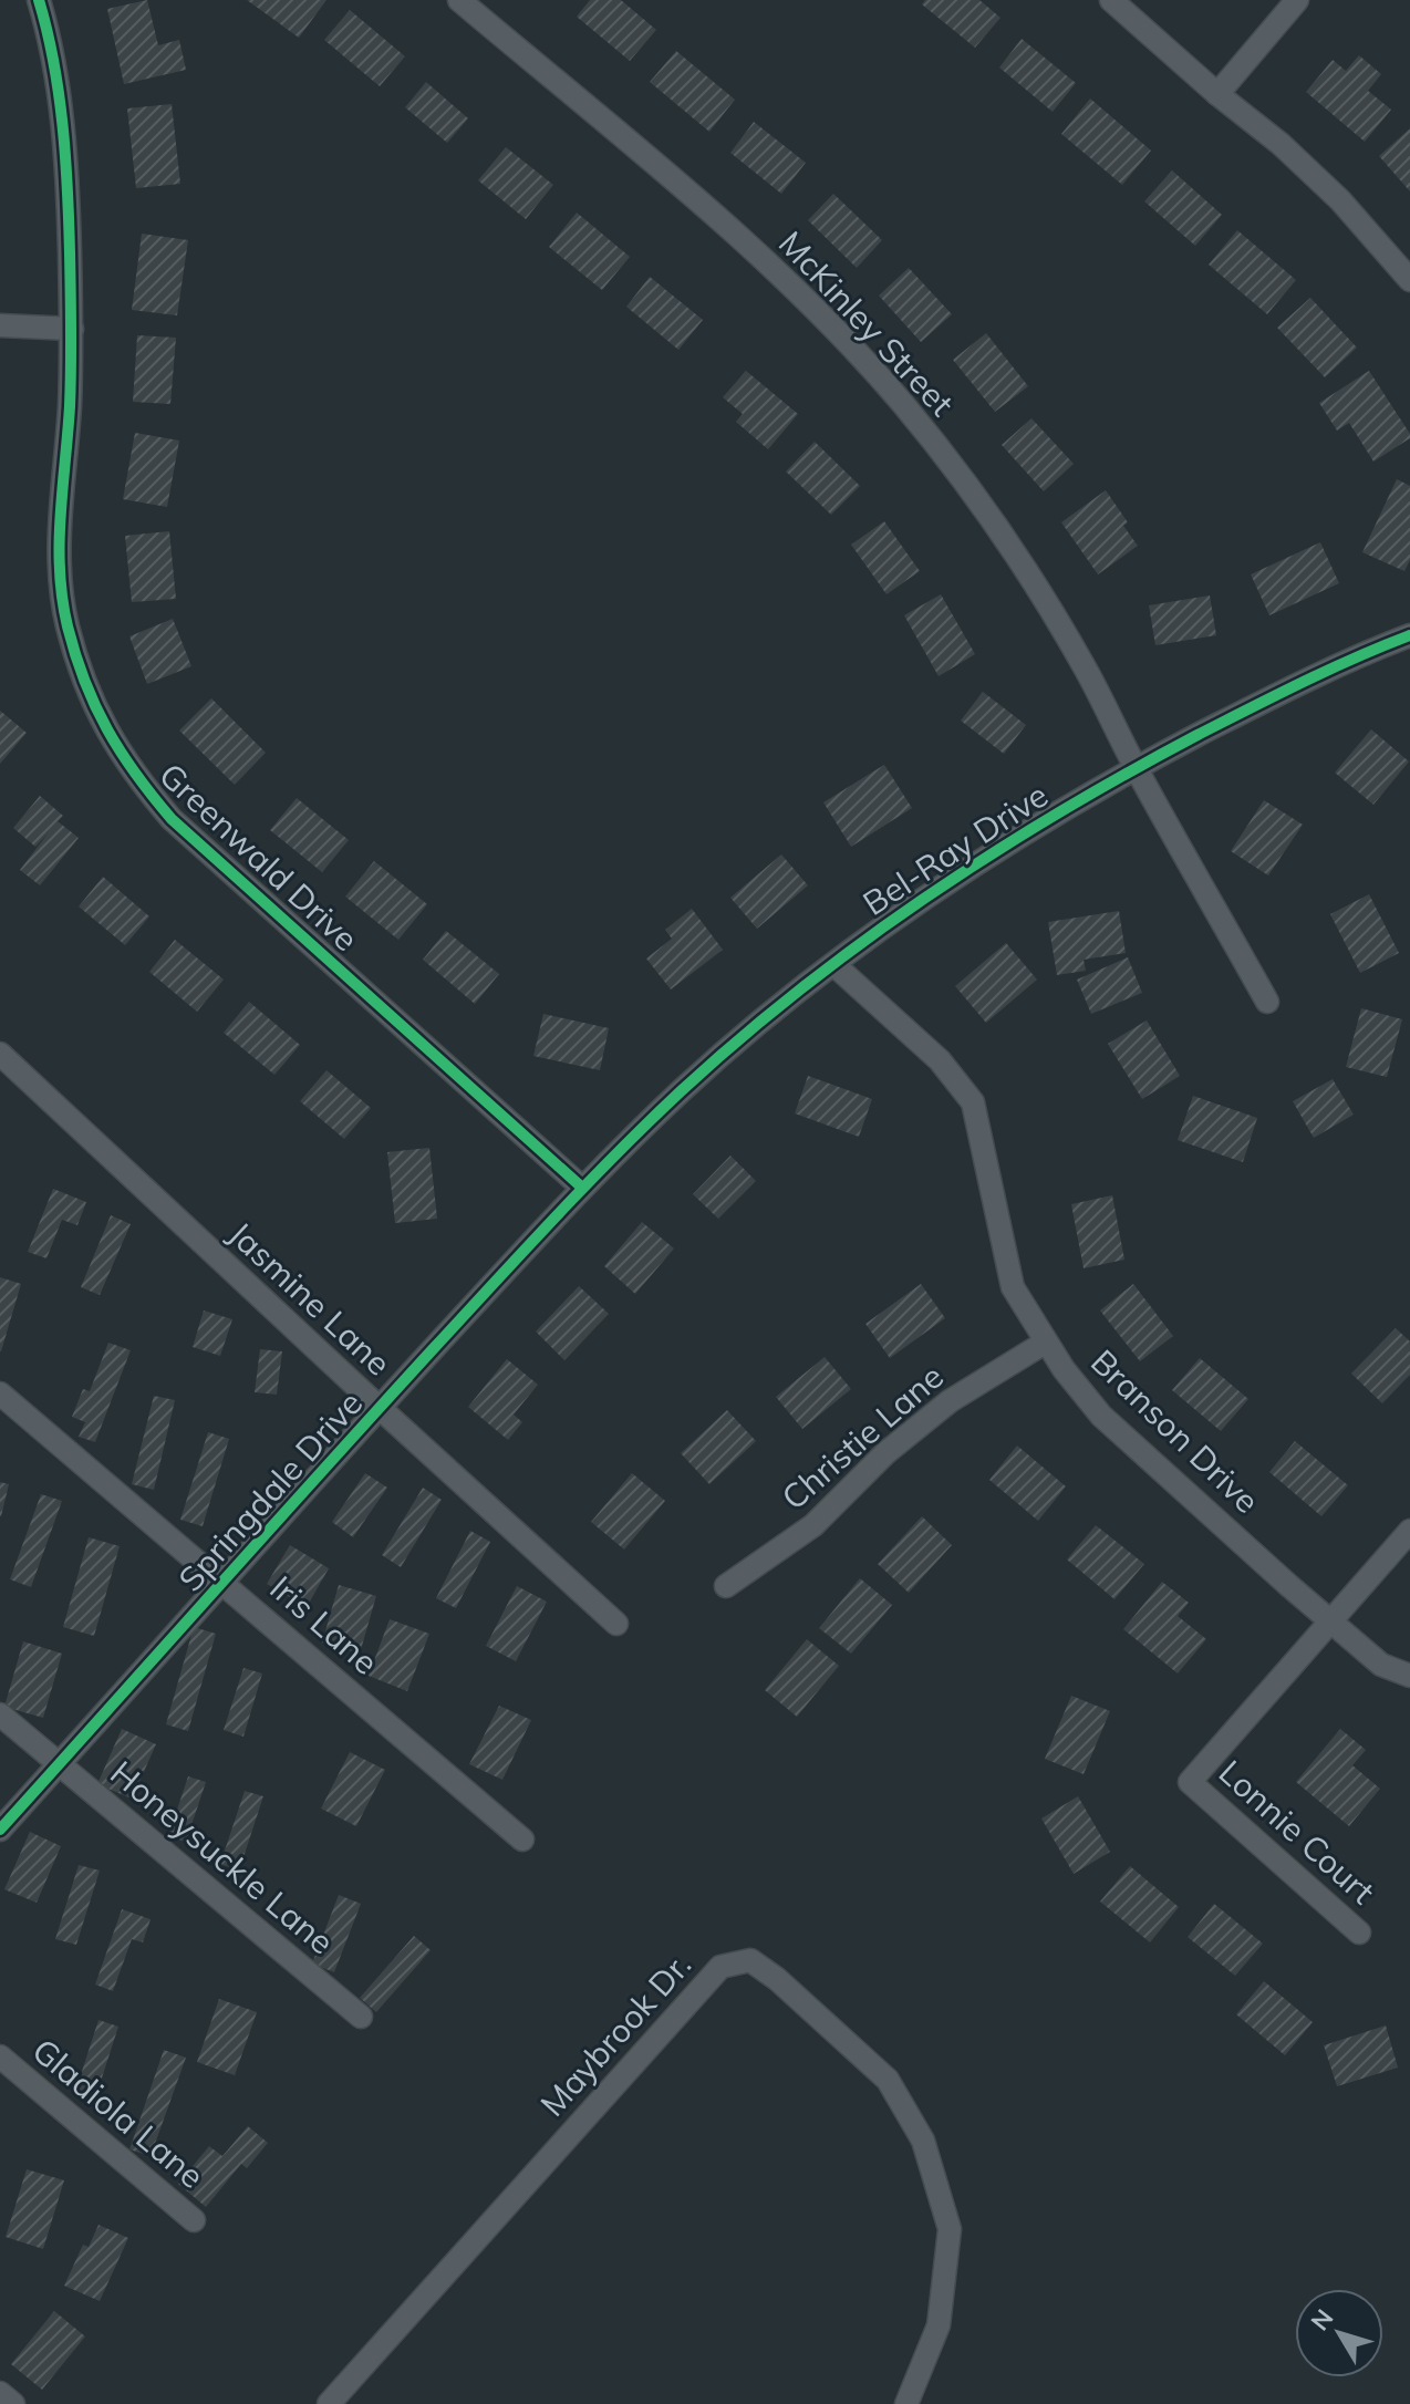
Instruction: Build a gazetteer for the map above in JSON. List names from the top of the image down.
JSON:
{
  "streets": {
    "street": [
      "McKinley Street",
      "Bel-Ray Drive",
      "Greenwald Drive",
      "Jasmine Lane",
      "Branson Drive",
      "Christie Lane",
      "Springdale Drive",
      "Iris Lane",
      "Lonnie Court",
      "Honeysuckle Lane",
      "Maybrook Dr.",
      "Gladiola Lane"
    ]
  },
  "crossings": [
    ["McKinley Street", "Bel-Ray Drive"],
    ["Bel-Ray Drive", "Greenwald Drive"],
    ["Bel-Ray Drive", "Branson Drive"],
    ["Bel-Ray Drive", "Springdale Drive"],
    ["Greenwald Drive", "Springdale Drive"],
    ["Jasmine Lane", "Springdale Drive"],
    ["Branson Drive", "Christie Lane"],
    ["Branson Drive", "Lonnie Court"],
    ["Springdale Drive", "Iris Lane"],
    ["Springdale Drive", "Honeysuckle Lane"]
  ],
  "north": "top left"
}
